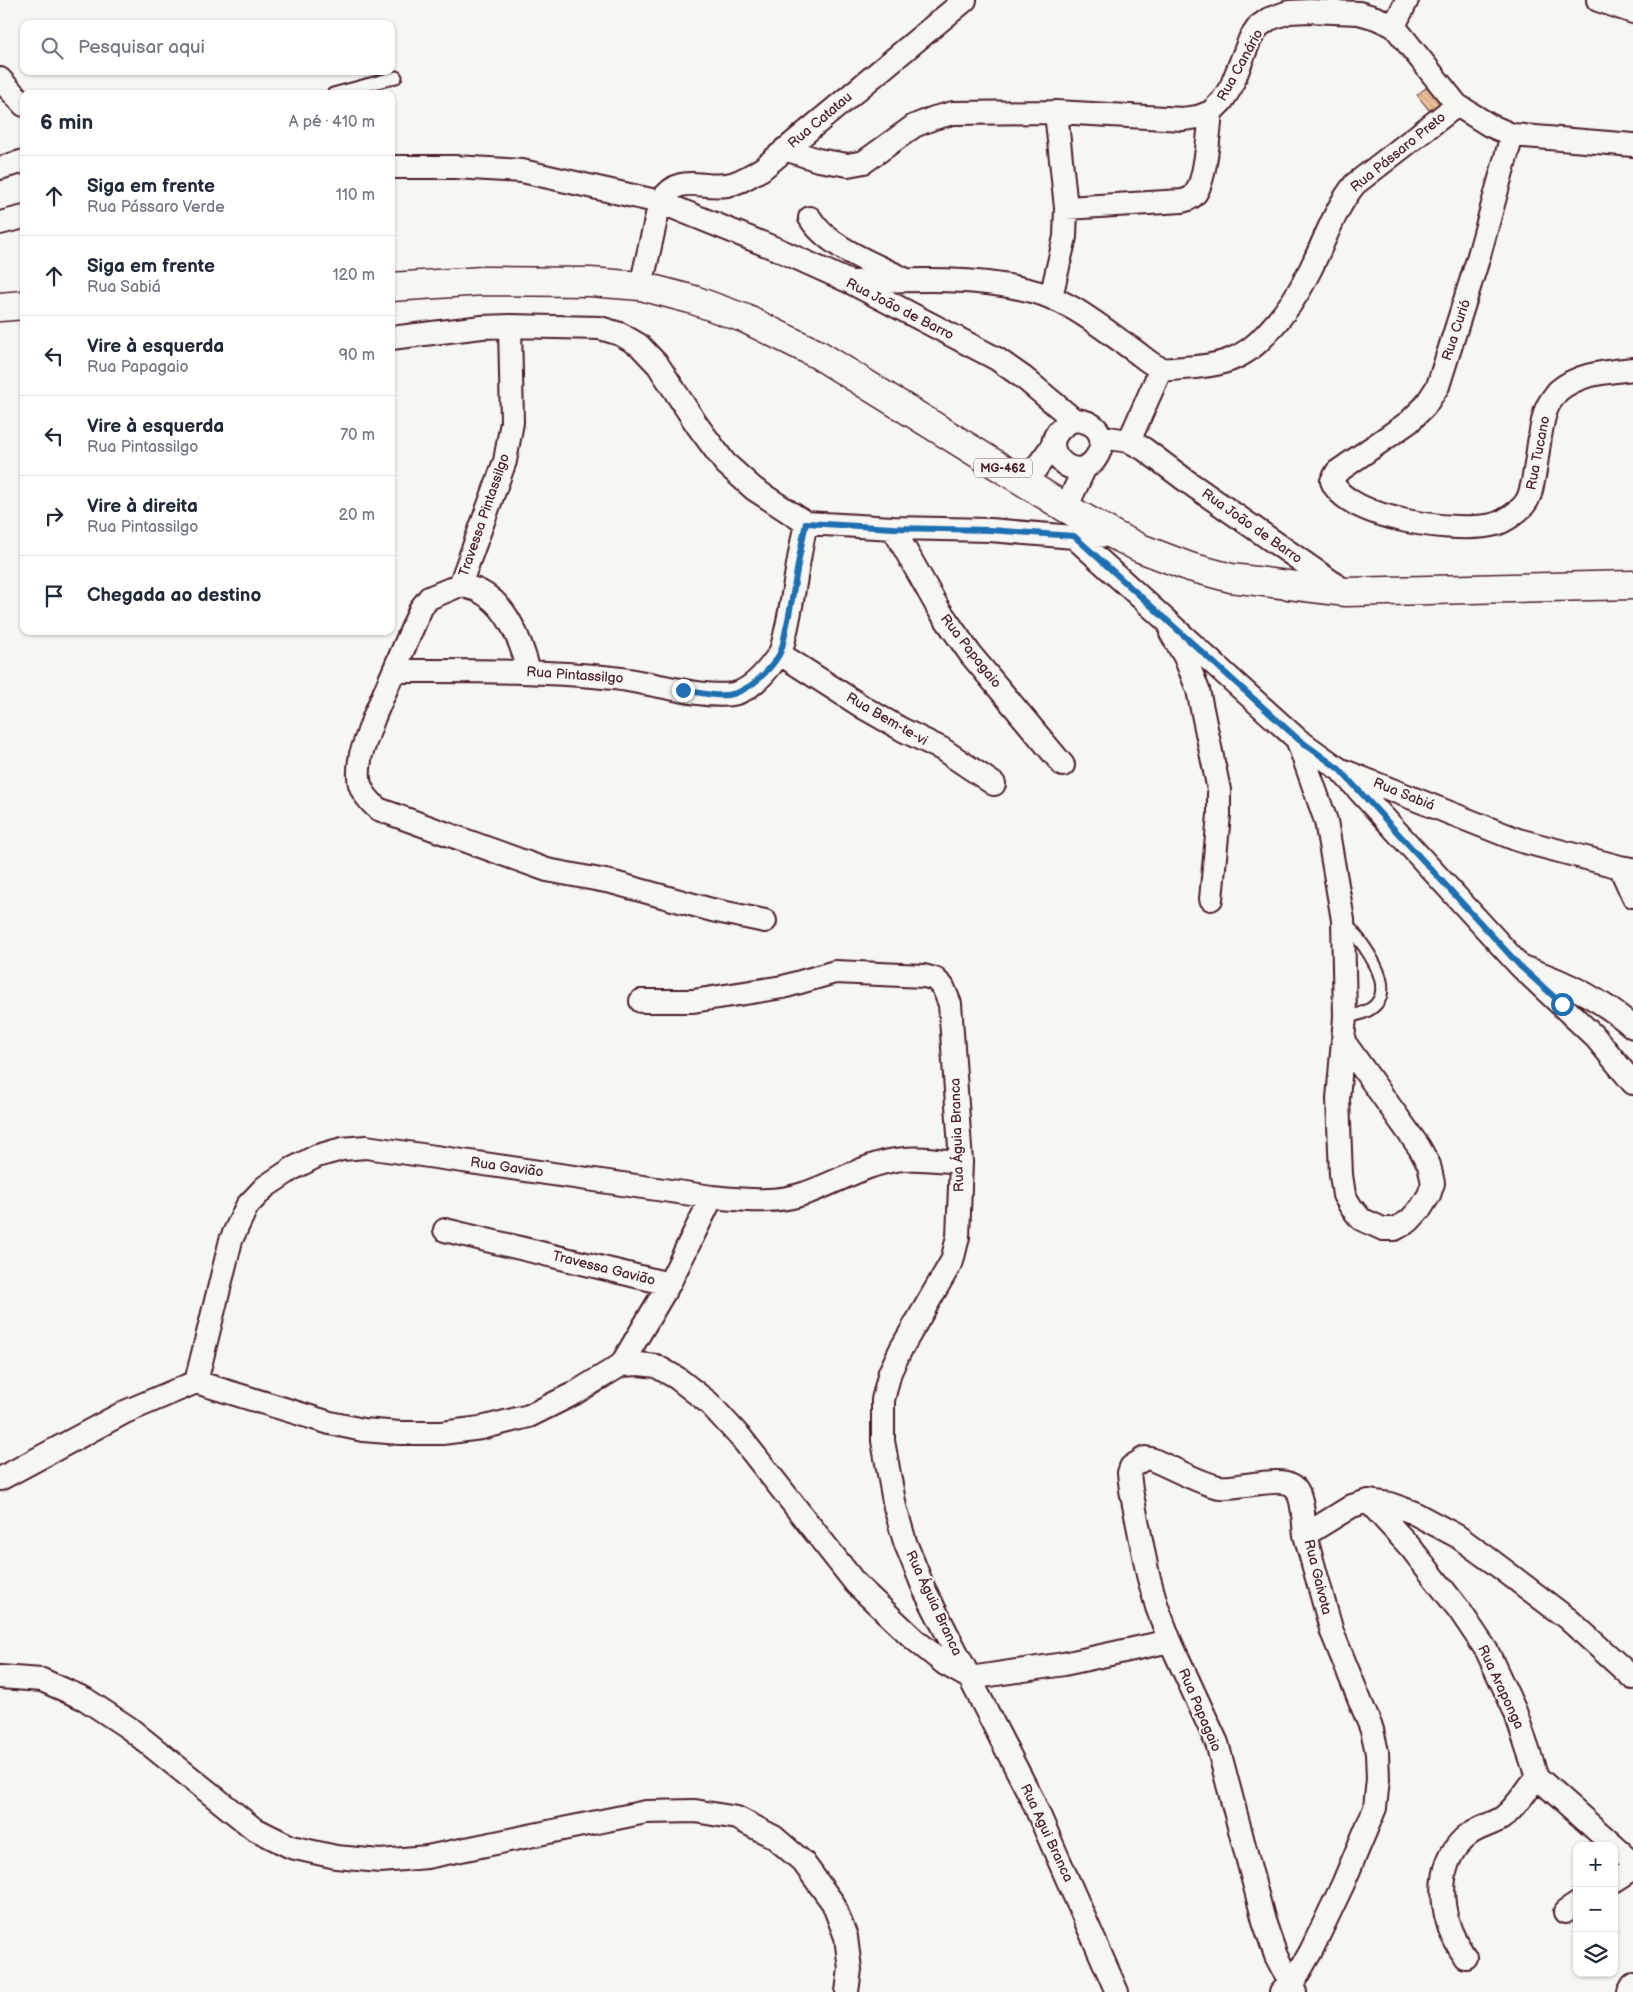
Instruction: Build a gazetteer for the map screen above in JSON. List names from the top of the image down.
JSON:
{
  "streets": {
    "main road": ["MG-462"],
    "street": [
      "Rua Canário",
      "Rua Catatau",
      "Rua Pássaro Preto",
      "Rua João de Barro",
      "Rua Curió",
      "Rua Tucano",
      "Travessa Pintassilgo",
      "Rua Papagaio",
      "Rua Pintassilgo",
      "Rua Bem-te-vi",
      "Rua Sabiá",
      "Rua Águia Branca",
      "Rua Gavião",
      "Travessa Gavião",
      "Rua Gaivota",
      "Rua Araponga",
      "Rua Agui Branca"
    ]
  },
  "crossings": [
    ["Rua Canário", "Rua Catatau"],
    ["Rua Catatau", "Rua João de Barro"],
    ["Rua João de Barro", "MG-462"],
    ["Rua Curió", "Rua Tucano"],
    ["Rua Papagaio", "Rua Gaivota"],
    ["Rua Pintassilgo", "Rua Bem-te-vi"],
    ["Rua Águia Branca", "Rua Gavião"],
    ["Rua Águia Branca", "Rua Agui Branca"],
    ["Rua Gavião", "Travessa Gavião"],
    ["Rua Gaivota", "Rua Araponga"]
  ],
  "page": {
    "search": "Pesquisar aqui",
    "heading": ["6 min", "A pé · 410 m"],
    "list": [
      ["Siga em frente", "Rua Pássaro Verde", "110 m"],
      ["Siga em frente", "Rua Sabiá", "120 m"],
      ["Vire à esquerda", "Rua Papagaio", "90 m"],
      ["Vire à esquerda", "Rua Pintassilgo", "70 m"],
      ["Vire à direita", "Rua Pintassilgo", "20 m"],
      "Chegada ao destino"
    ],
    "map_buttons": ["+", "−"]
  }
}
